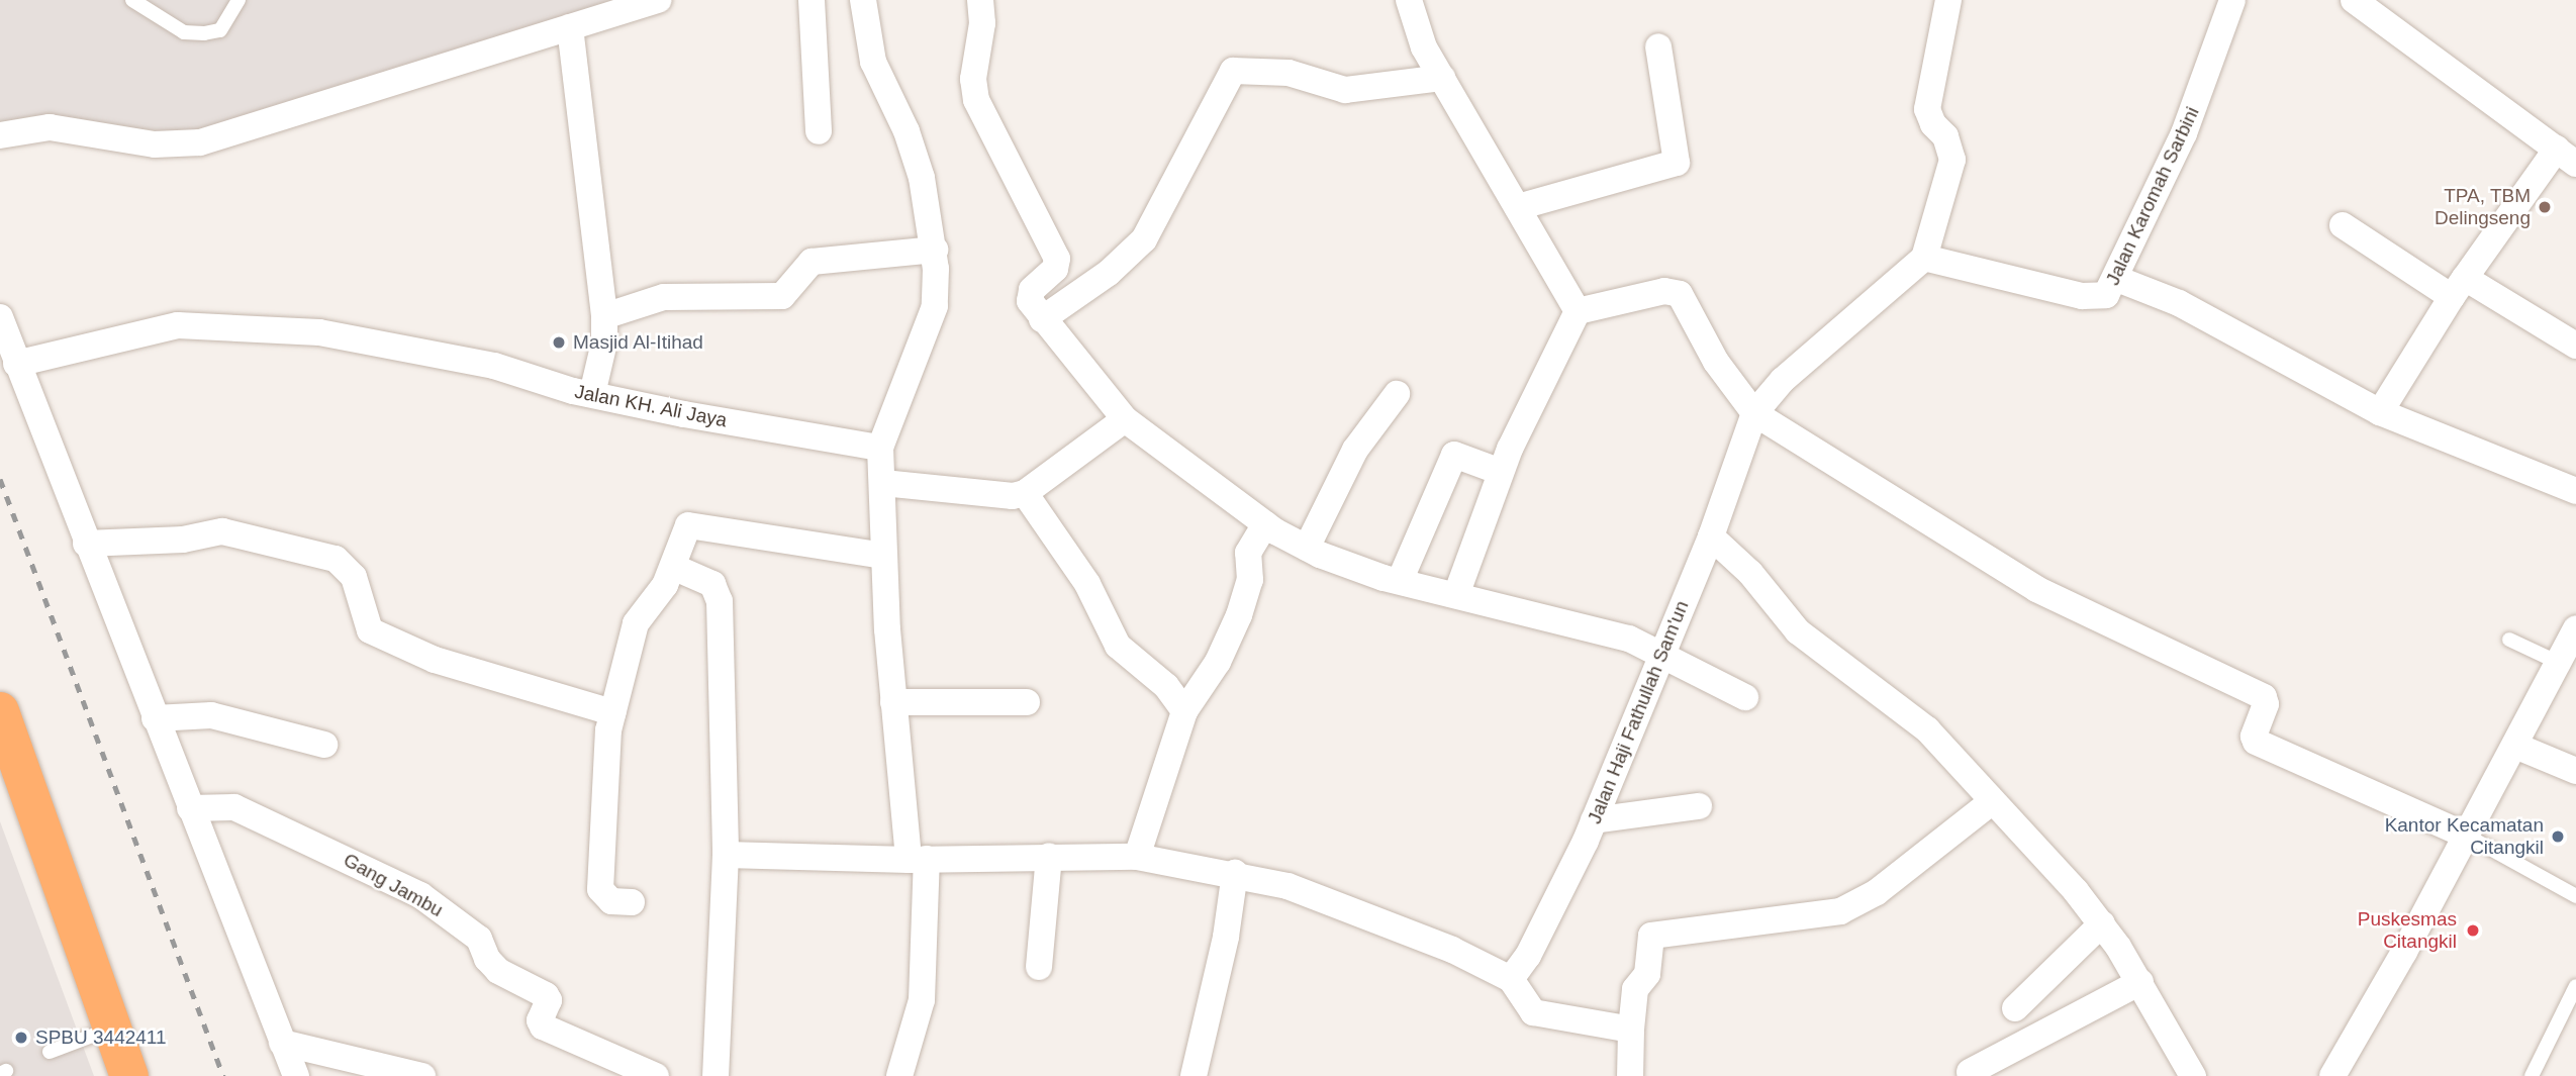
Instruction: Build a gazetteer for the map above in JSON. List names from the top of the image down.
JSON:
{
  "streets": {
    "street": [
      "Jalan Karomah Sarbini",
      "Jalan KH. Ali Jaya",
      "Jalan Haji Fathullah Sam'un",
      "Gang Jambu"
    ]
  },
  "places": [
    "TPA, TBM Delingseng",
    "Masjid Al-Itihad",
    "Kantor Kecamatan Citangkil",
    "Puskesmas Citangkil",
    "SPBU 3442411"
  ]
}
